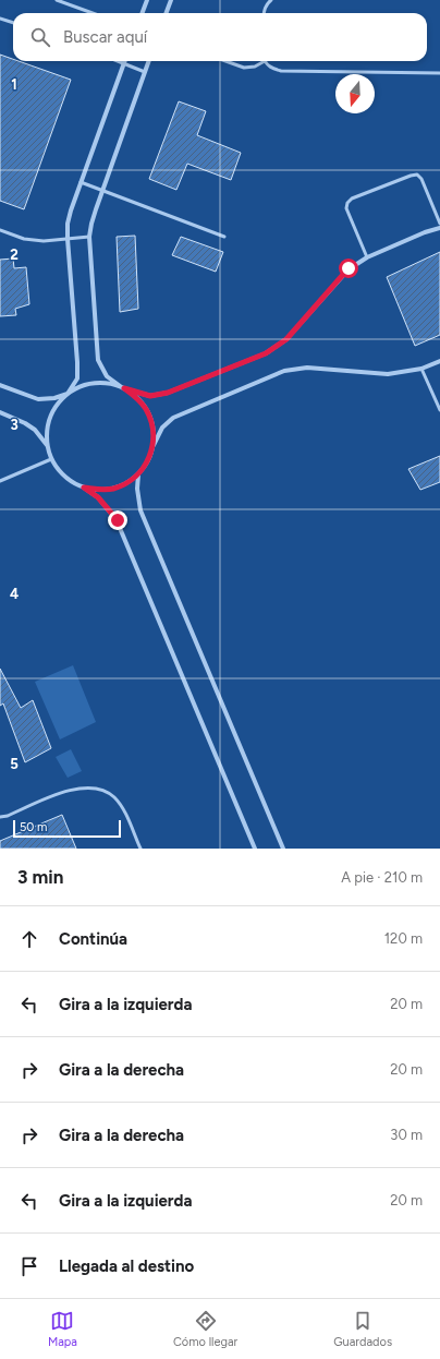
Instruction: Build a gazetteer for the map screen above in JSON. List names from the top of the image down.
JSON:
{
  "scale_bar": "50 m",
  "north": "bottom",
  "page": {
    "search": "Buscar aquí",
    "scale": "50 m",
    "heading": ["3 min", "A pie · 210 m"],
    "list": [
      ["Continúa", "120 m"],
      ["Gira a la izquierda", "20 m"],
      ["Gira a la derecha", "20 m"],
      ["Gira a la derecha", "30 m"],
      ["Gira a la izquierda", "20 m"],
      "Llegada al destino"
    ],
    "nav": ["Mapa", "Cómo llegar", "Guardados"]
  },
  "grid": {
    "rows": [
      "1",
      "2",
      "3",
      "4",
      "5"
    ]
  }
}
